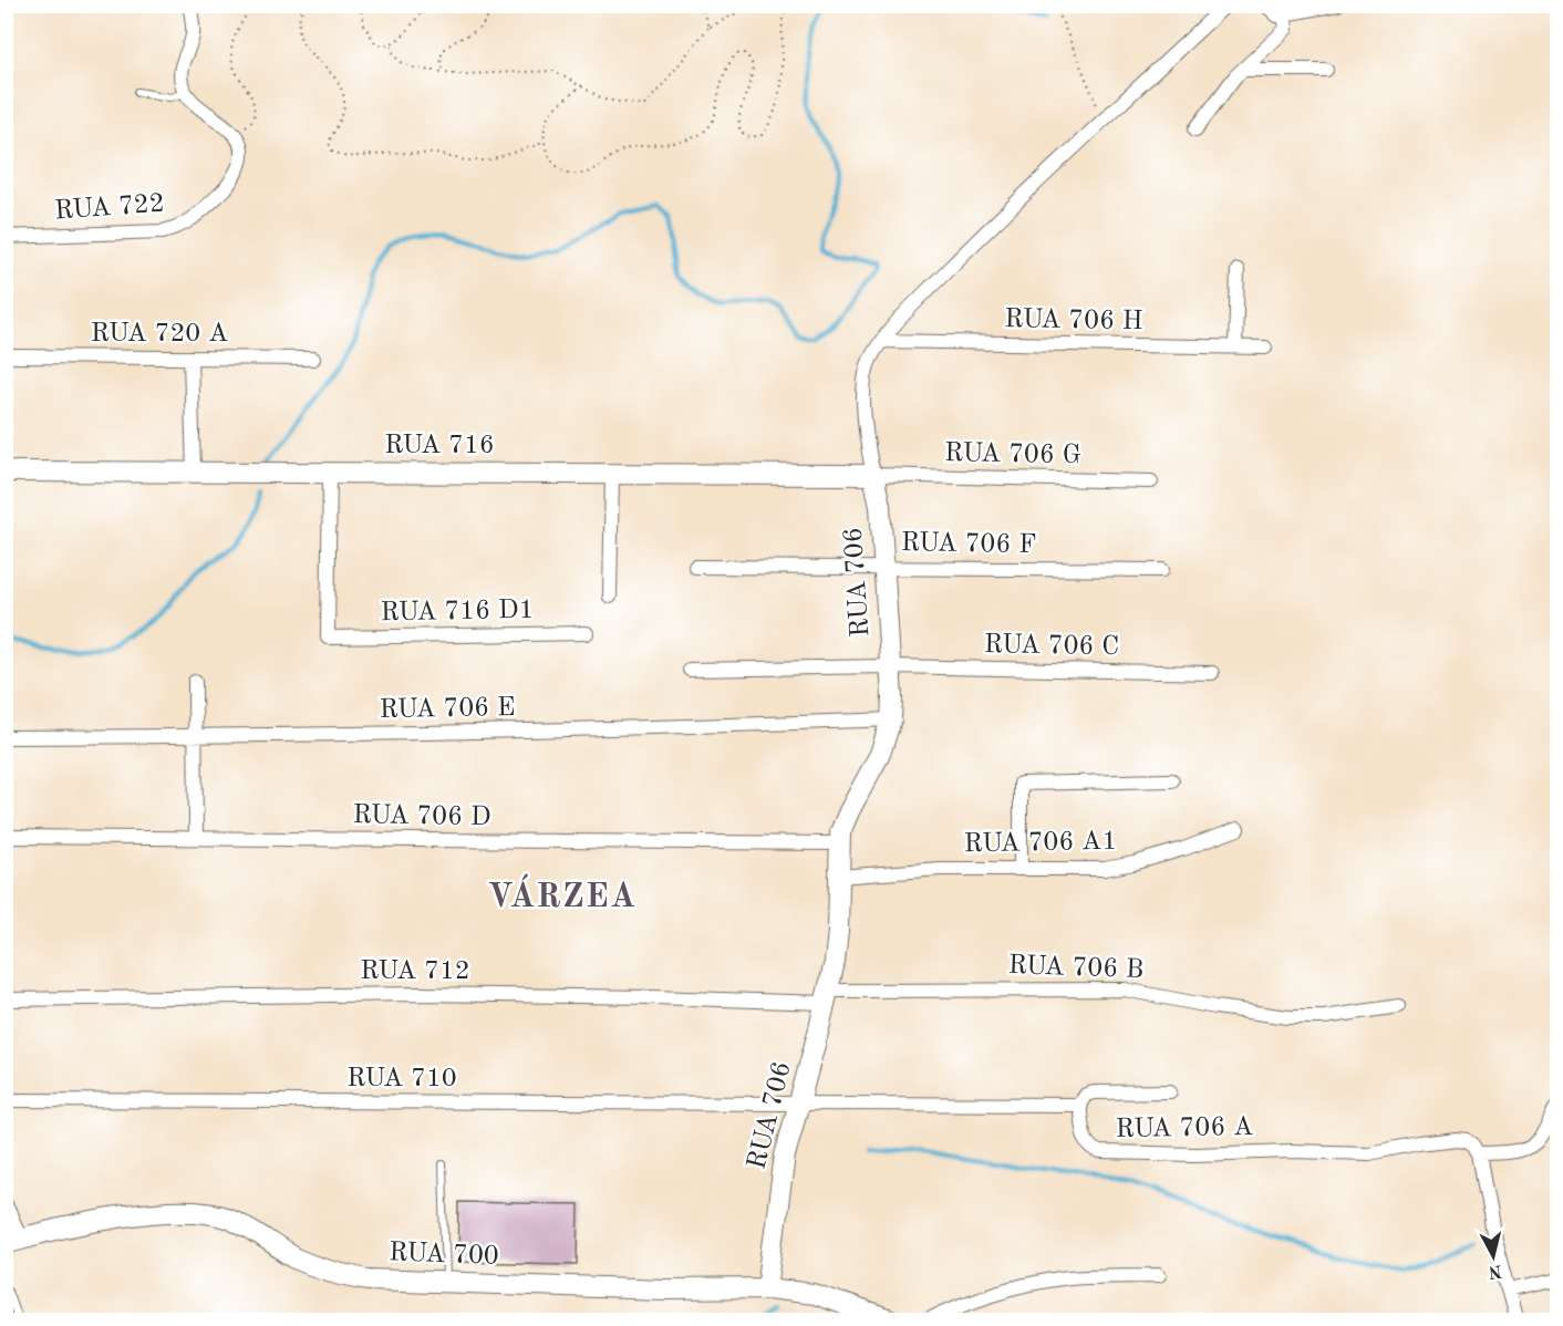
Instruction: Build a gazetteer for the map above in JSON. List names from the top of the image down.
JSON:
{
  "streets": {
    "street": [
      "RUA 722",
      "RUA 706 H",
      "RUA 720 A",
      "RUA 716",
      "RUA 706 G",
      "RUA 706 F",
      "RUA 706",
      "RUA 716 D1",
      "RUA 706 C",
      "RUA 706 E",
      "RUA 706 D",
      "RUA 706 A1",
      "RUA 706 B",
      "RUA 712",
      "RUA 710",
      "RUA 706 A",
      "RUA 700"
    ]
  },
  "crossings": [
    ["RUA 706 H", "RUA 706"],
    ["RUA 716", "RUA 706 G"],
    ["RUA 716", "RUA 706"],
    ["RUA 716", "RUA 716 D1"],
    ["RUA 706 G", "RUA 706"],
    ["RUA 706 F", "RUA 706"],
    ["RUA 706", "RUA 706 C"],
    ["RUA 706", "RUA 706 E"],
    ["RUA 706", "RUA 706 D"],
    ["RUA 706", "RUA 706 A1"],
    ["RUA 706", "RUA 706 B"],
    ["RUA 706", "RUA 712"],
    ["RUA 706", "RUA 710"],
    ["RUA 706", "RUA 706 A"],
    ["RUA 706", "RUA 700"],
    ["RUA 706 B", "RUA 712"],
    ["RUA 710", "RUA 706 A"]
  ],
  "districts": ["VÁRZEA"],
  "north": "bottom"
}
